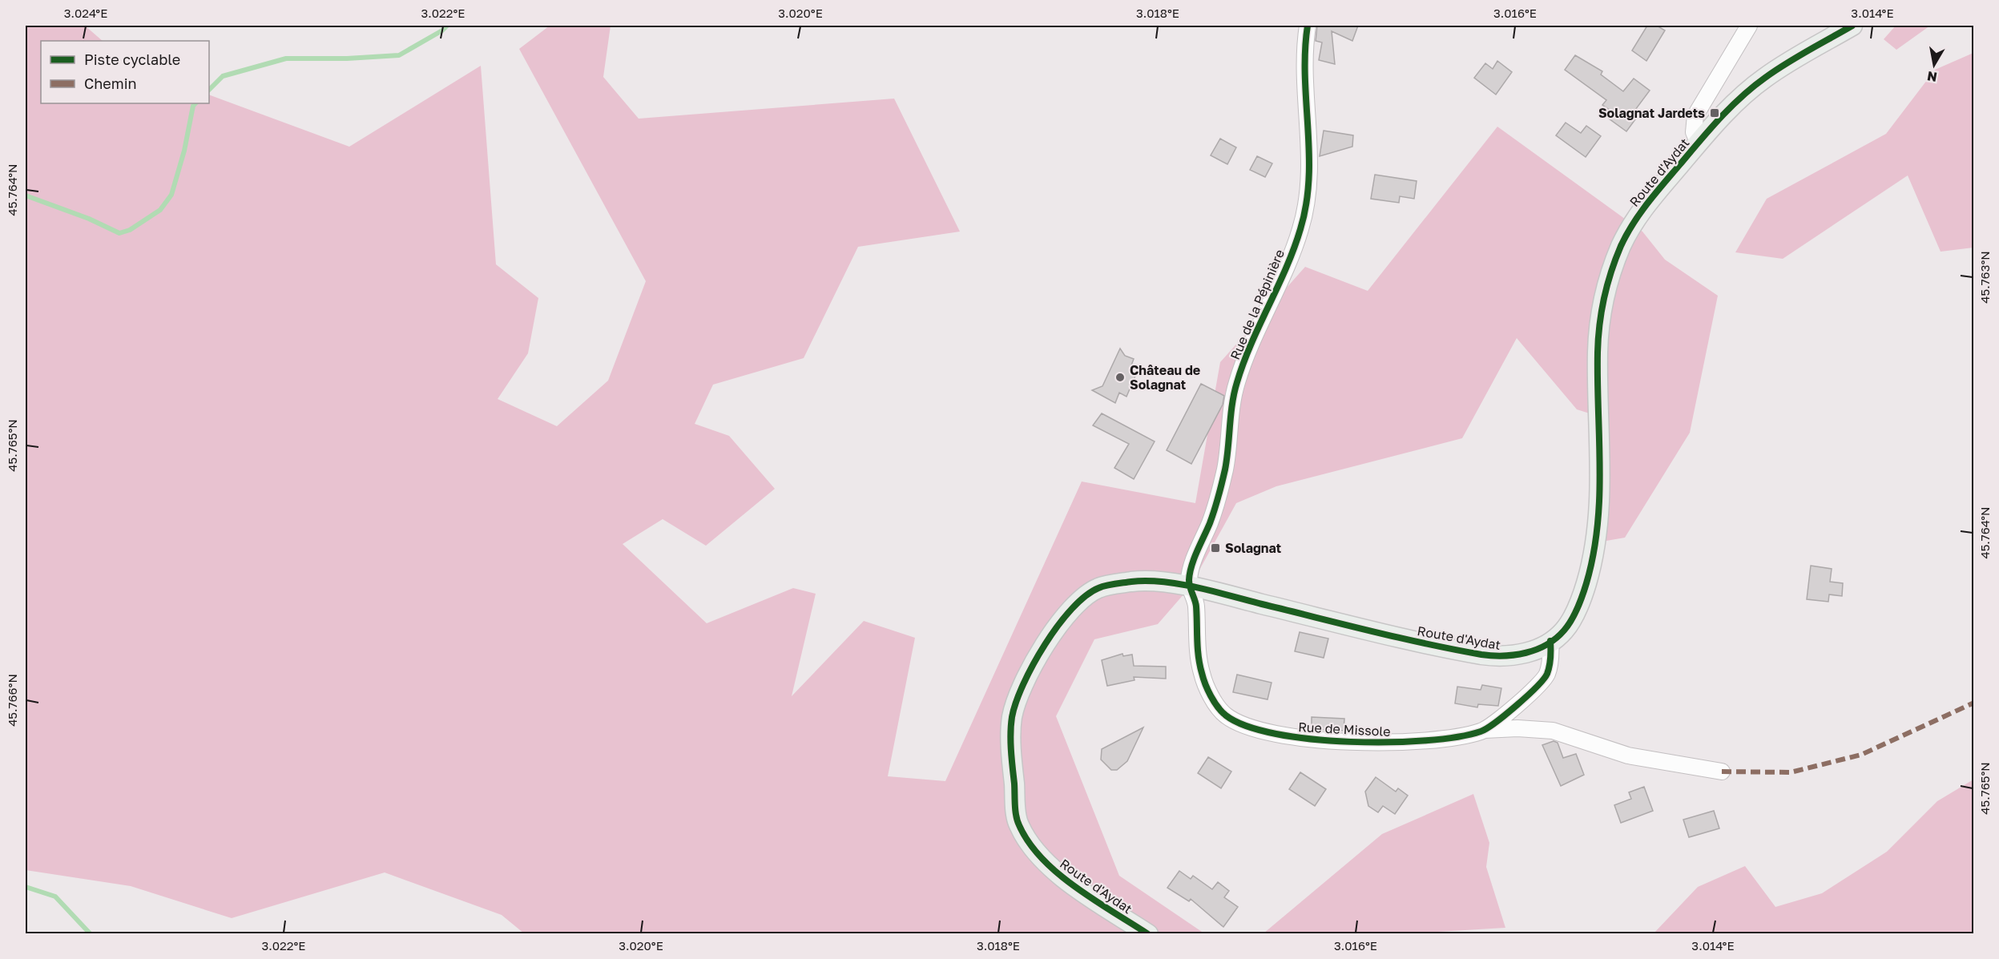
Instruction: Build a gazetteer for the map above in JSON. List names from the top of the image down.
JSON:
{
  "streets": {
    "main road": ["Route d'Aydat"],
    "street": ["Rue de la Pépinière", "Rue de Missole"]
  },
  "crossings": [
    ["Route d'Aydat", "Rue de la Pépinière"],
    ["Route d'Aydat", "Rue de Missole"],
    ["Rue de la Pépinière", "Rue de Missole"]
  ],
  "places": {
    "transit": ["Solagnat Jardets", "Solagnat"],
    "other": ["Château de Solagnat"]
  },
  "legend": ["Piste cyclable", "Chemin"],
  "north": "bottom",
  "coordinates": [
    "3.024°E",
    "3.022°E",
    "3.020°E",
    "3.018°E",
    "3.016°E",
    "3.014°E",
    "45.764°N",
    "45.763°N",
    "45.765°N",
    "45.766°N"
  ]
}
